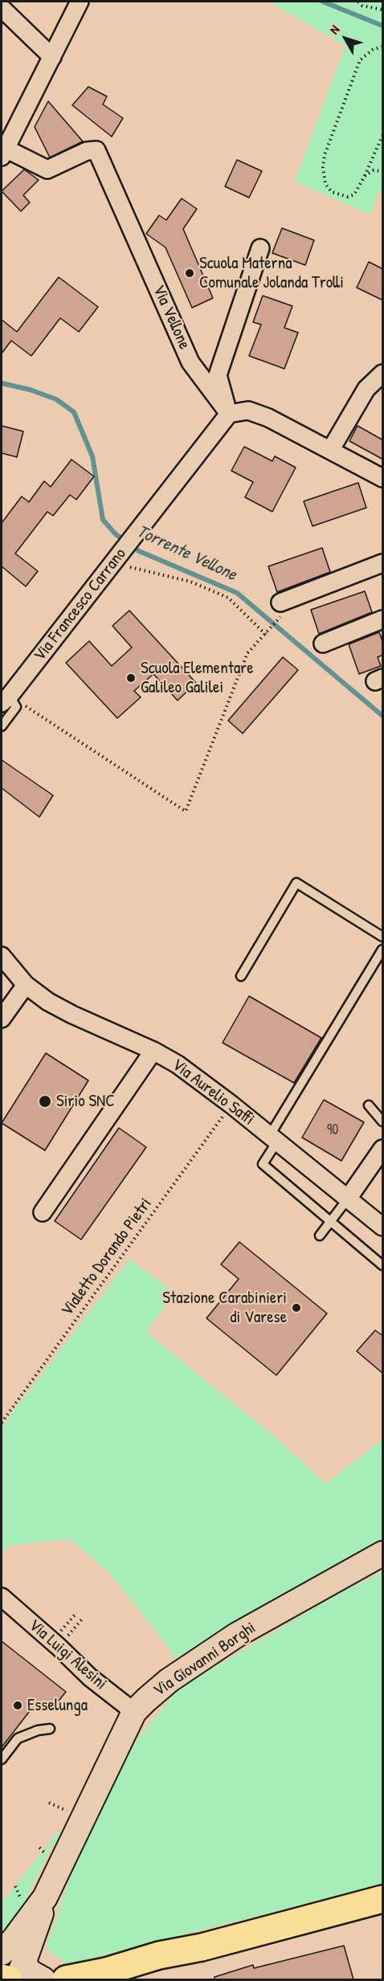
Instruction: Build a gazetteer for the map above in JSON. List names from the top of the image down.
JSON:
{
  "streets": {
    "main road": ["Via Giovanni Borghi"],
    "street": [
      "Via Vellone",
      "Via Francesco Carrano",
      "Via Aurelio Saffi",
      "Via Luigi Alesini"
    ],
    "path": ["Vialetto Dorando Pietri"]
  },
  "crossings": [
    ["Via Vellone", "Via Francesco Carrano"],
    ["Via Aurelio Saffi", "Vialetto Dorando Pietri"],
    ["Via Luigi Alesini", "Via Giovanni Borghi"]
  ],
  "water": ["Torrente Vellone"],
  "places": [
    "Scuola Materna Comunale Jolanda Trolli",
    "Scuola Elementare Galileo Galilei",
    "Sirio SNC",
    "Stazione Carabinieri di Varese",
    "Esselunga"
  ],
  "house_numbers": ["90"],
  "north": "top left"
}
